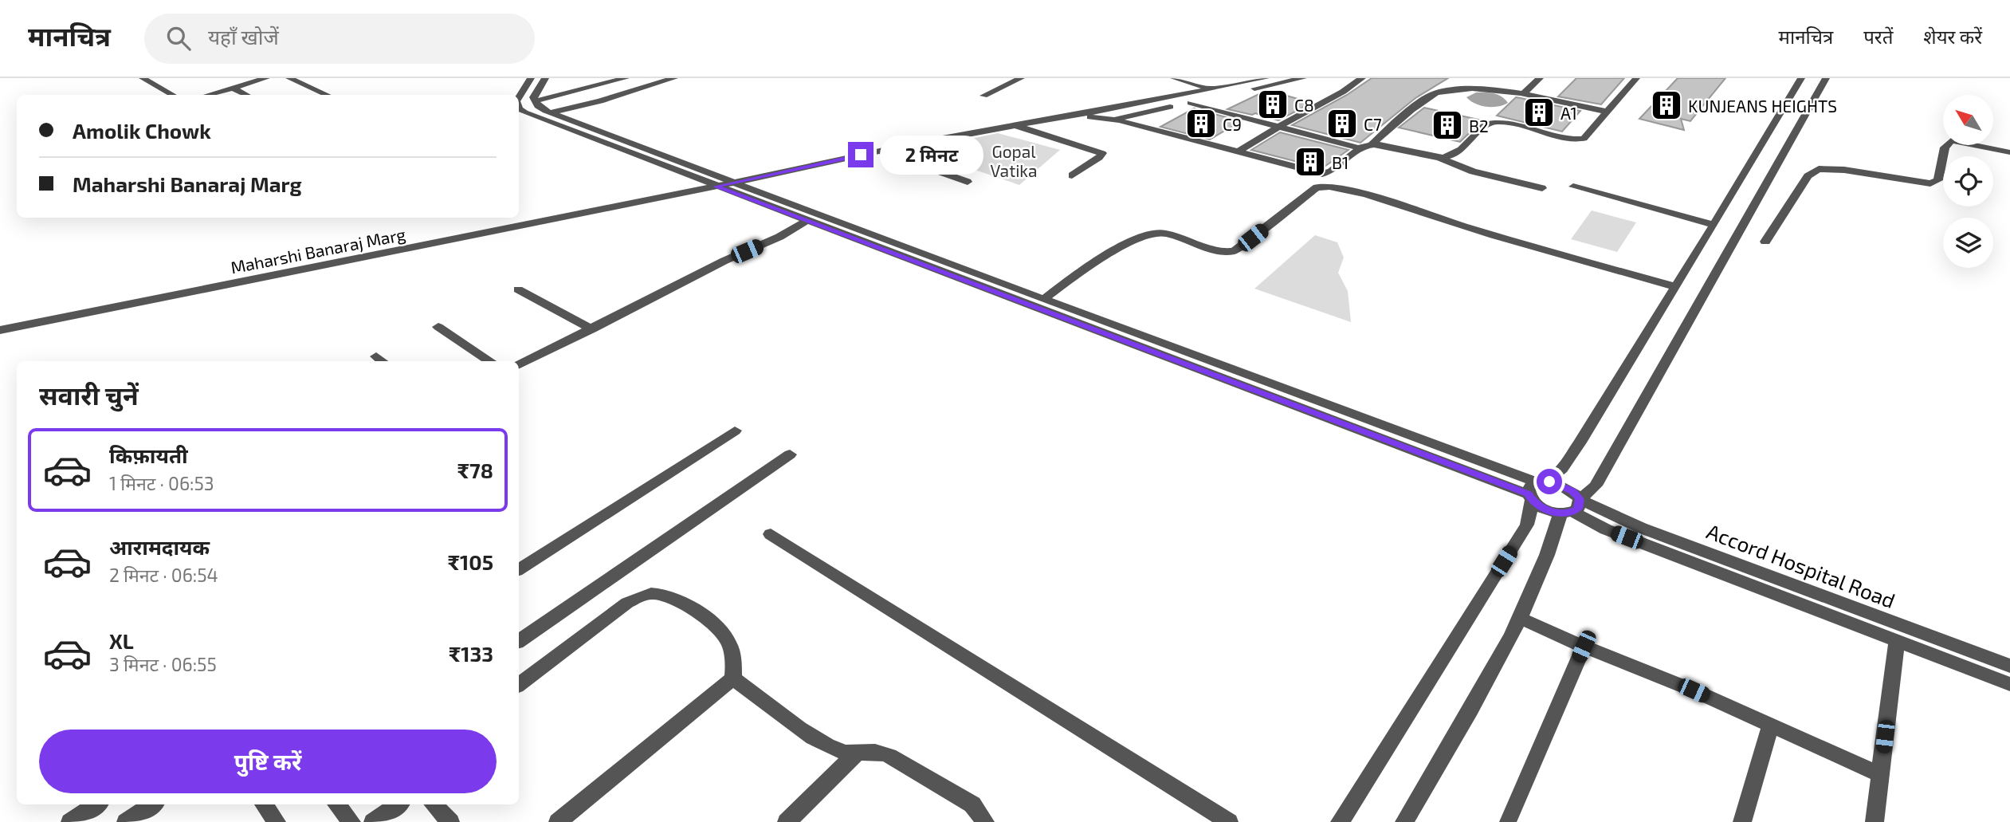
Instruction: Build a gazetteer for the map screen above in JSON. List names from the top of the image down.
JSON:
{
  "streets": {
    "street": ["Maharshi Banaraj Marg", "Accord Hospital Road"]
  },
  "parks": ["Gopal Vatika"],
  "places": {
    "building": [
      "C8",
      "KUNJEANS HEIGHTS",
      "A1",
      "C9",
      "C7",
      "B2",
      "B1"
    ]
  },
  "north": "top left",
  "page": {
    "header": "मानचित्र",
    "search": "यहाँ खोजें",
    "nav": ["मानचित्र", "परतें", "शेयर करें"],
    "banner": ["Amolik Chowk", "Maharshi Banaraj Marg"],
    "bubble": "2 मिनट",
    "heading": "सवारी चुनें",
    "list": [
      {
        "name": "किफ़ायती",
        "note": "1 मिनट · 06:53",
        "value": "₹78"
      },
      {
        "name": "आरामदायक",
        "note": "2 मिनट · 06:54",
        "value": "₹105"
      },
      {
        "name": "XL",
        "note": "3 मिनट · 06:55",
        "value": "₹133"
      }
    ],
    "buttons": "पुष्टि करें"
  }
}
